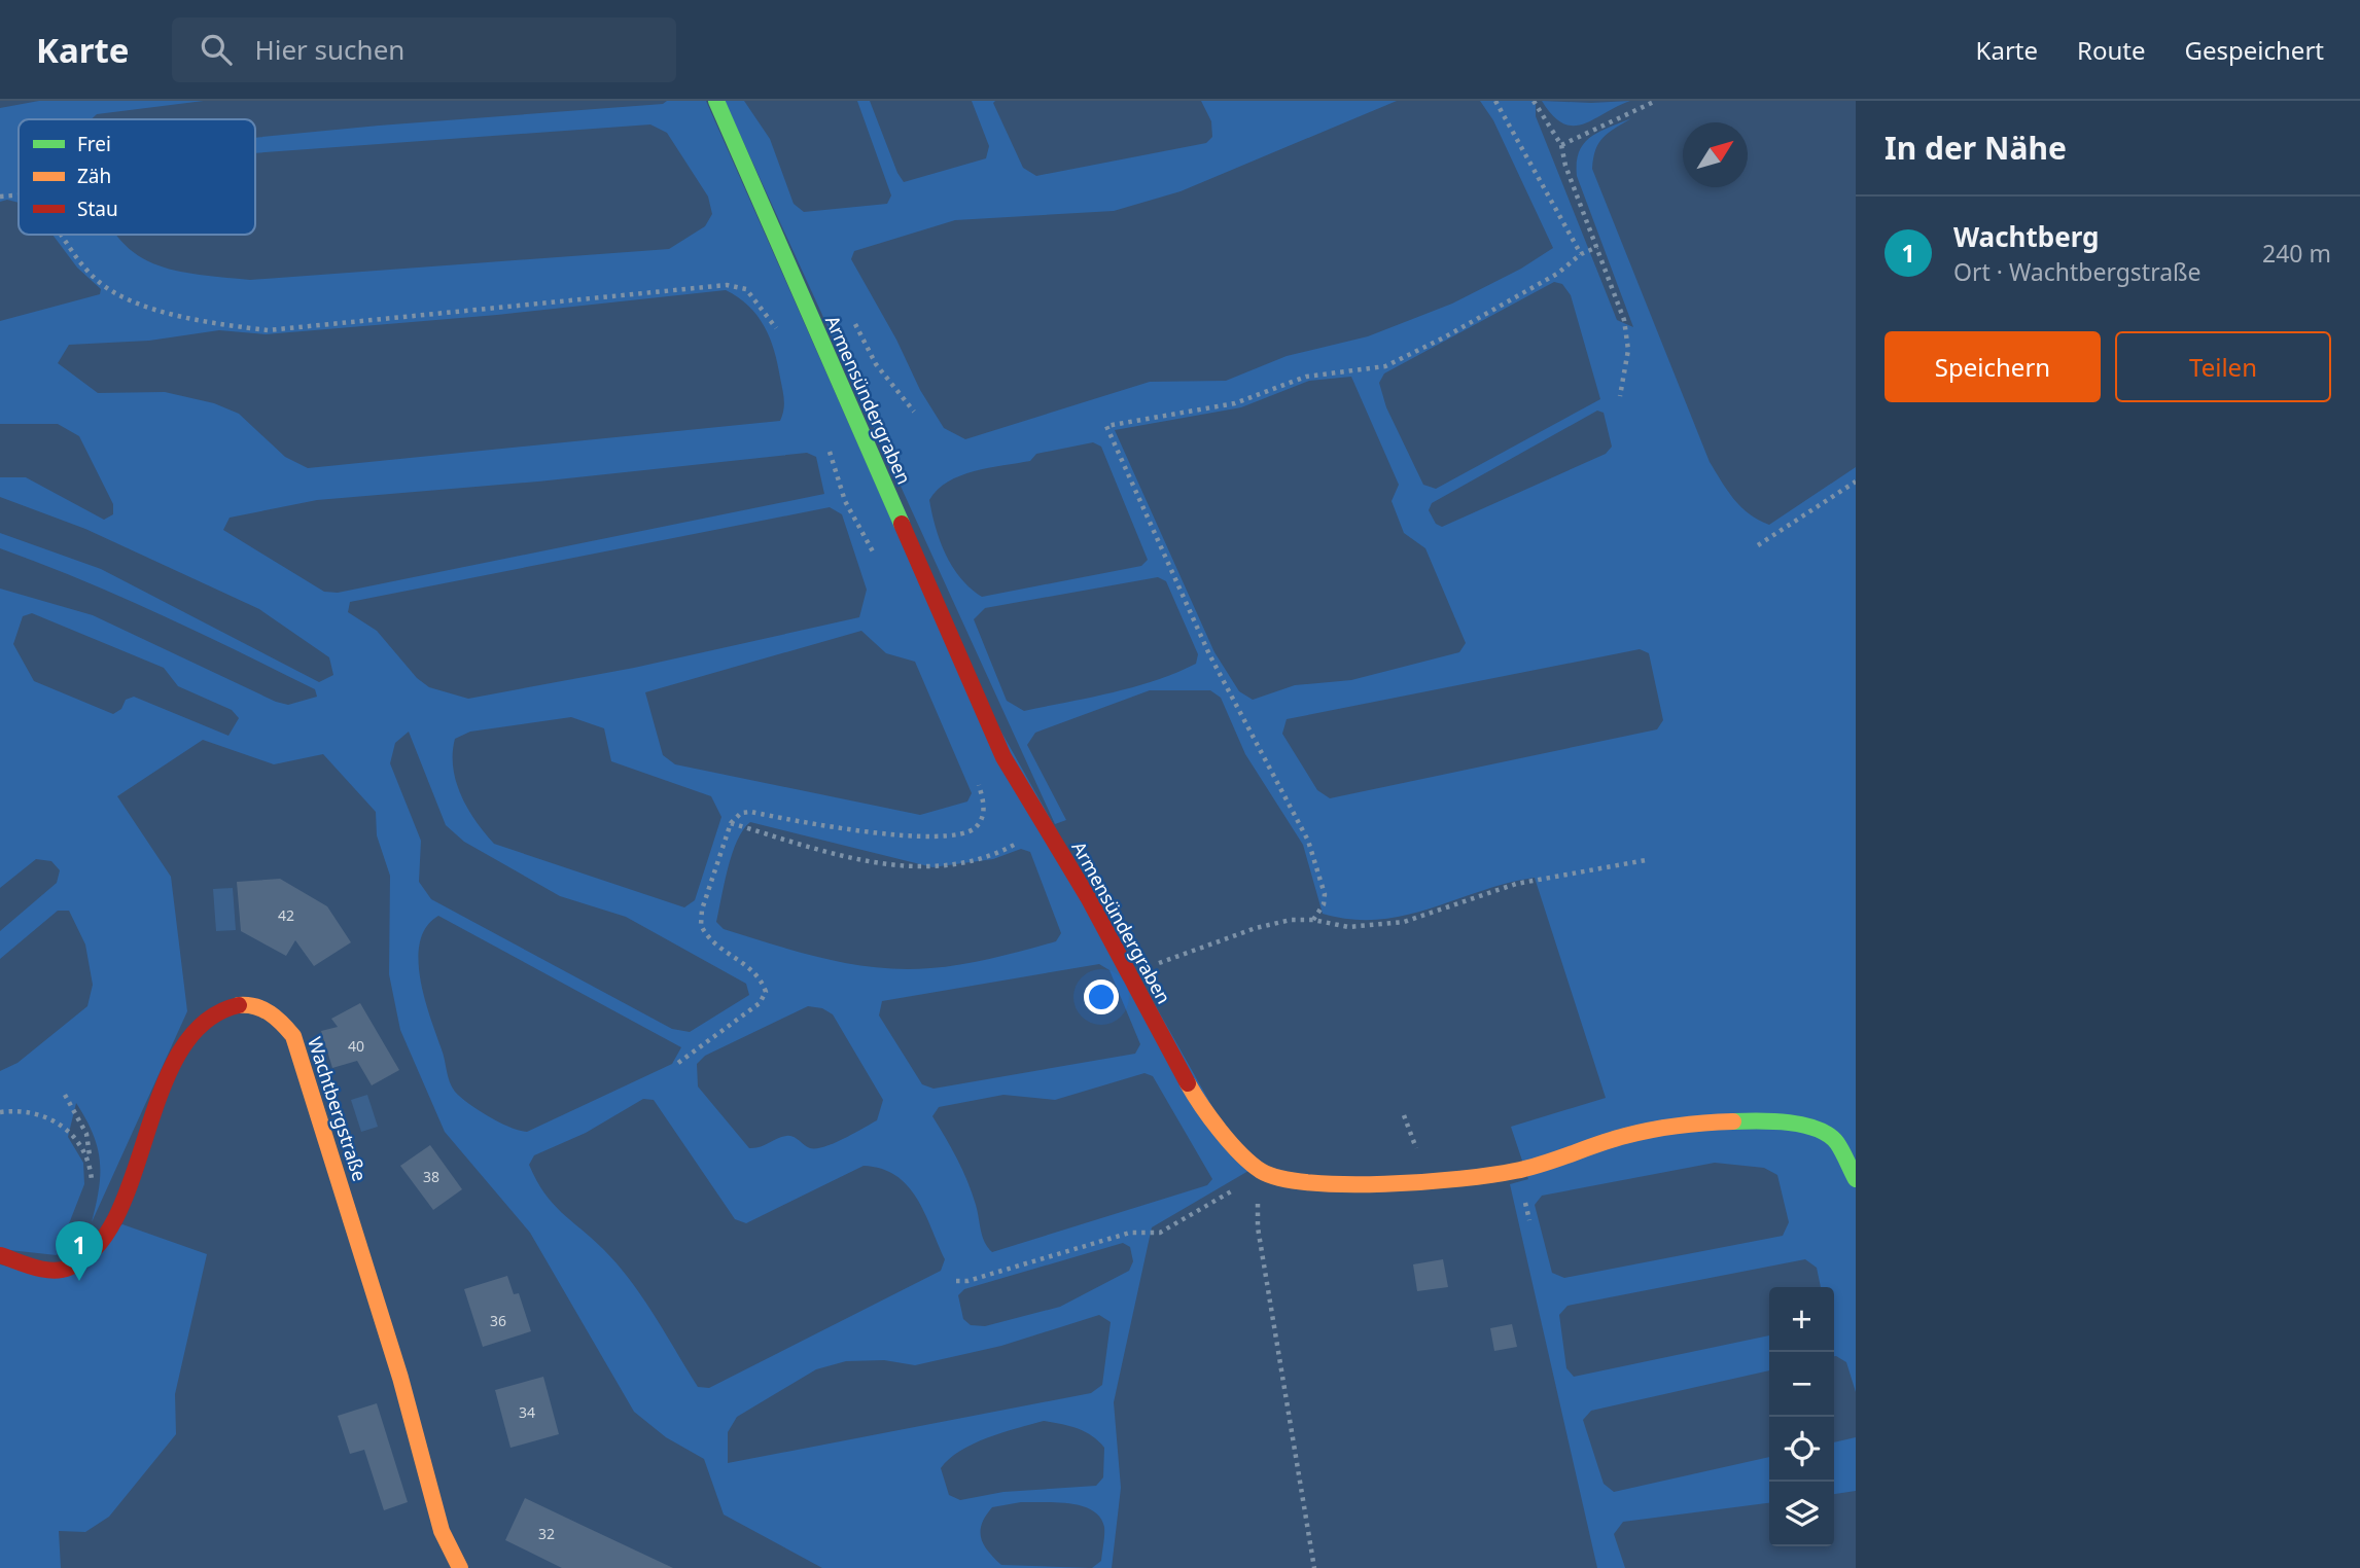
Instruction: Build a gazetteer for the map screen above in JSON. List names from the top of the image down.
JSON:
{
  "streets": {
    "street": ["Armensündergraben", "Wachtbergstraße"]
  },
  "house_numbers": [
    "42",
    "40",
    "38",
    "36",
    "34",
    "32"
  ],
  "legend": ["Frei", "Zäh", "Stau"],
  "north": "top right",
  "page": {
    "header": "Karte",
    "search": "Hier suchen",
    "nav": ["Karte", "Route", "Gespeichert"],
    "heading": "In der Nähe",
    "list": [
      {
        "mark": "1",
        "name": "Wachtberg",
        "note": "Ort · Wachtbergstraße",
        "value": "240 m"
      }
    ],
    "buttons": ["Speichern", "Teilen"],
    "pins": "1",
    "map_buttons": ["+", "−"]
  }
}
